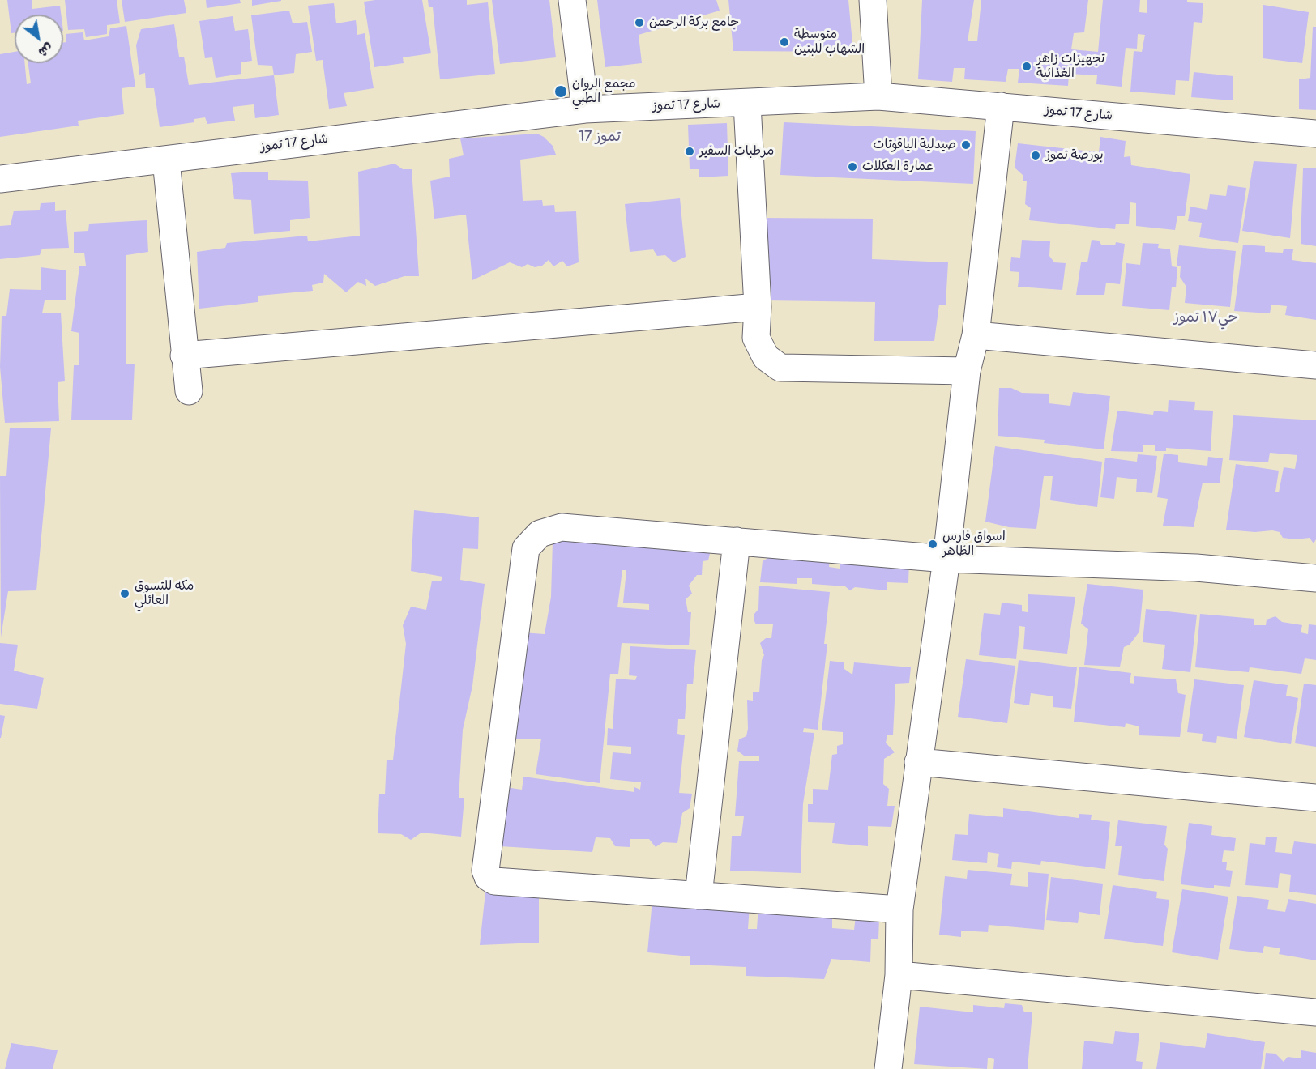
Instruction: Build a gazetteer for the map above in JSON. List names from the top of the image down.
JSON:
{
  "streets": {
    "street": ["شارع 17 تموز"]
  },
  "districts": ["17 تموز", "حي۱۷ تموز"],
  "places": [
    "جامع بركة الرحمن",
    "متوسطة الشهاب للبنين",
    "تجهيزات زاهر الغذائية",
    "مجمع الروان الطبي",
    "صيدلية الياقوتات",
    "مرطبات السفير",
    "بورصة تموز",
    "عمارة العكلات",
    "اسواق فارس الظاهر",
    "مكه للتسوق العائلي"
  ],
  "north": "bottom right"
}
